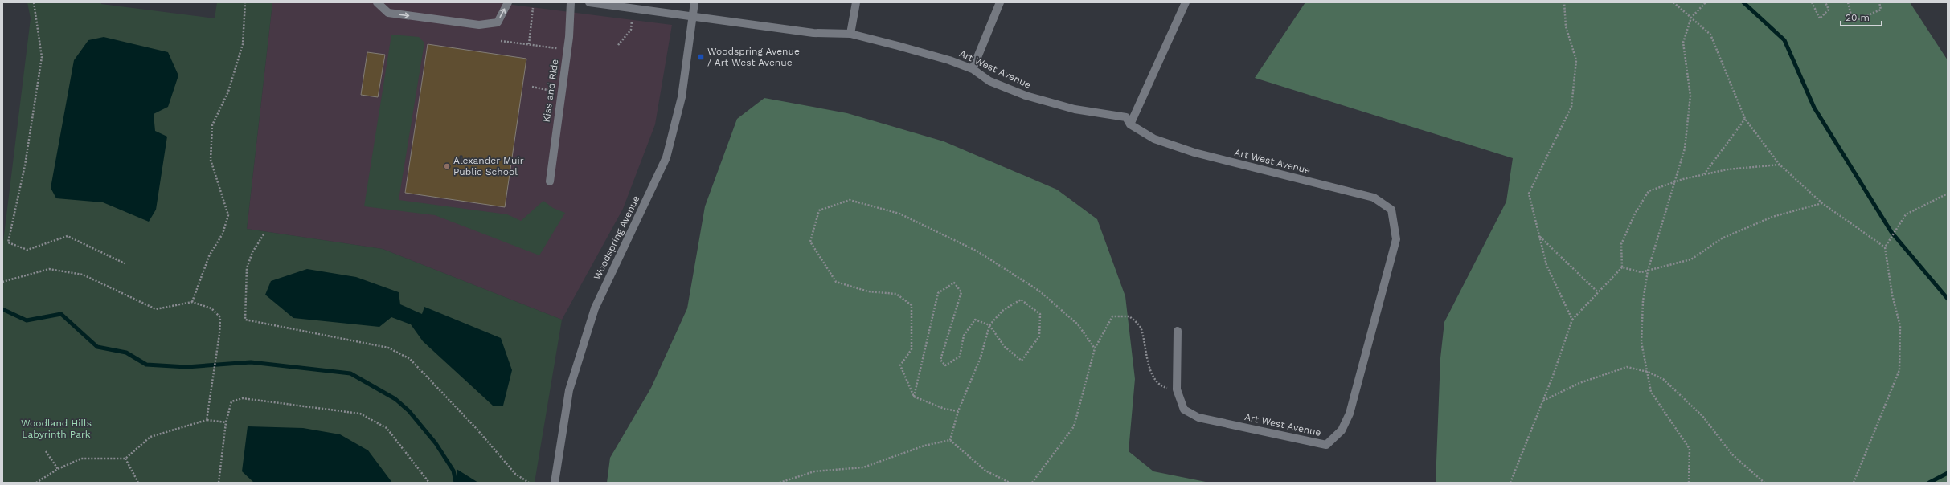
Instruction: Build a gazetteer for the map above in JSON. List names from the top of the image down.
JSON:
{
  "streets": {
    "street": ["Art West Avenue", "Kiss and Ride", "Woodspring Avenue"]
  },
  "crossings": [
    ["Art West Avenue", "Woodspring Avenue"]
  ],
  "parks": ["Woodland Hills Labyrinth Park"],
  "places": {
    "transit": ["Woodspring Avenue / Art West Avenue"],
    "other": ["Alexander Muir Public School"]
  },
  "scale_bar": "20 m"
}
